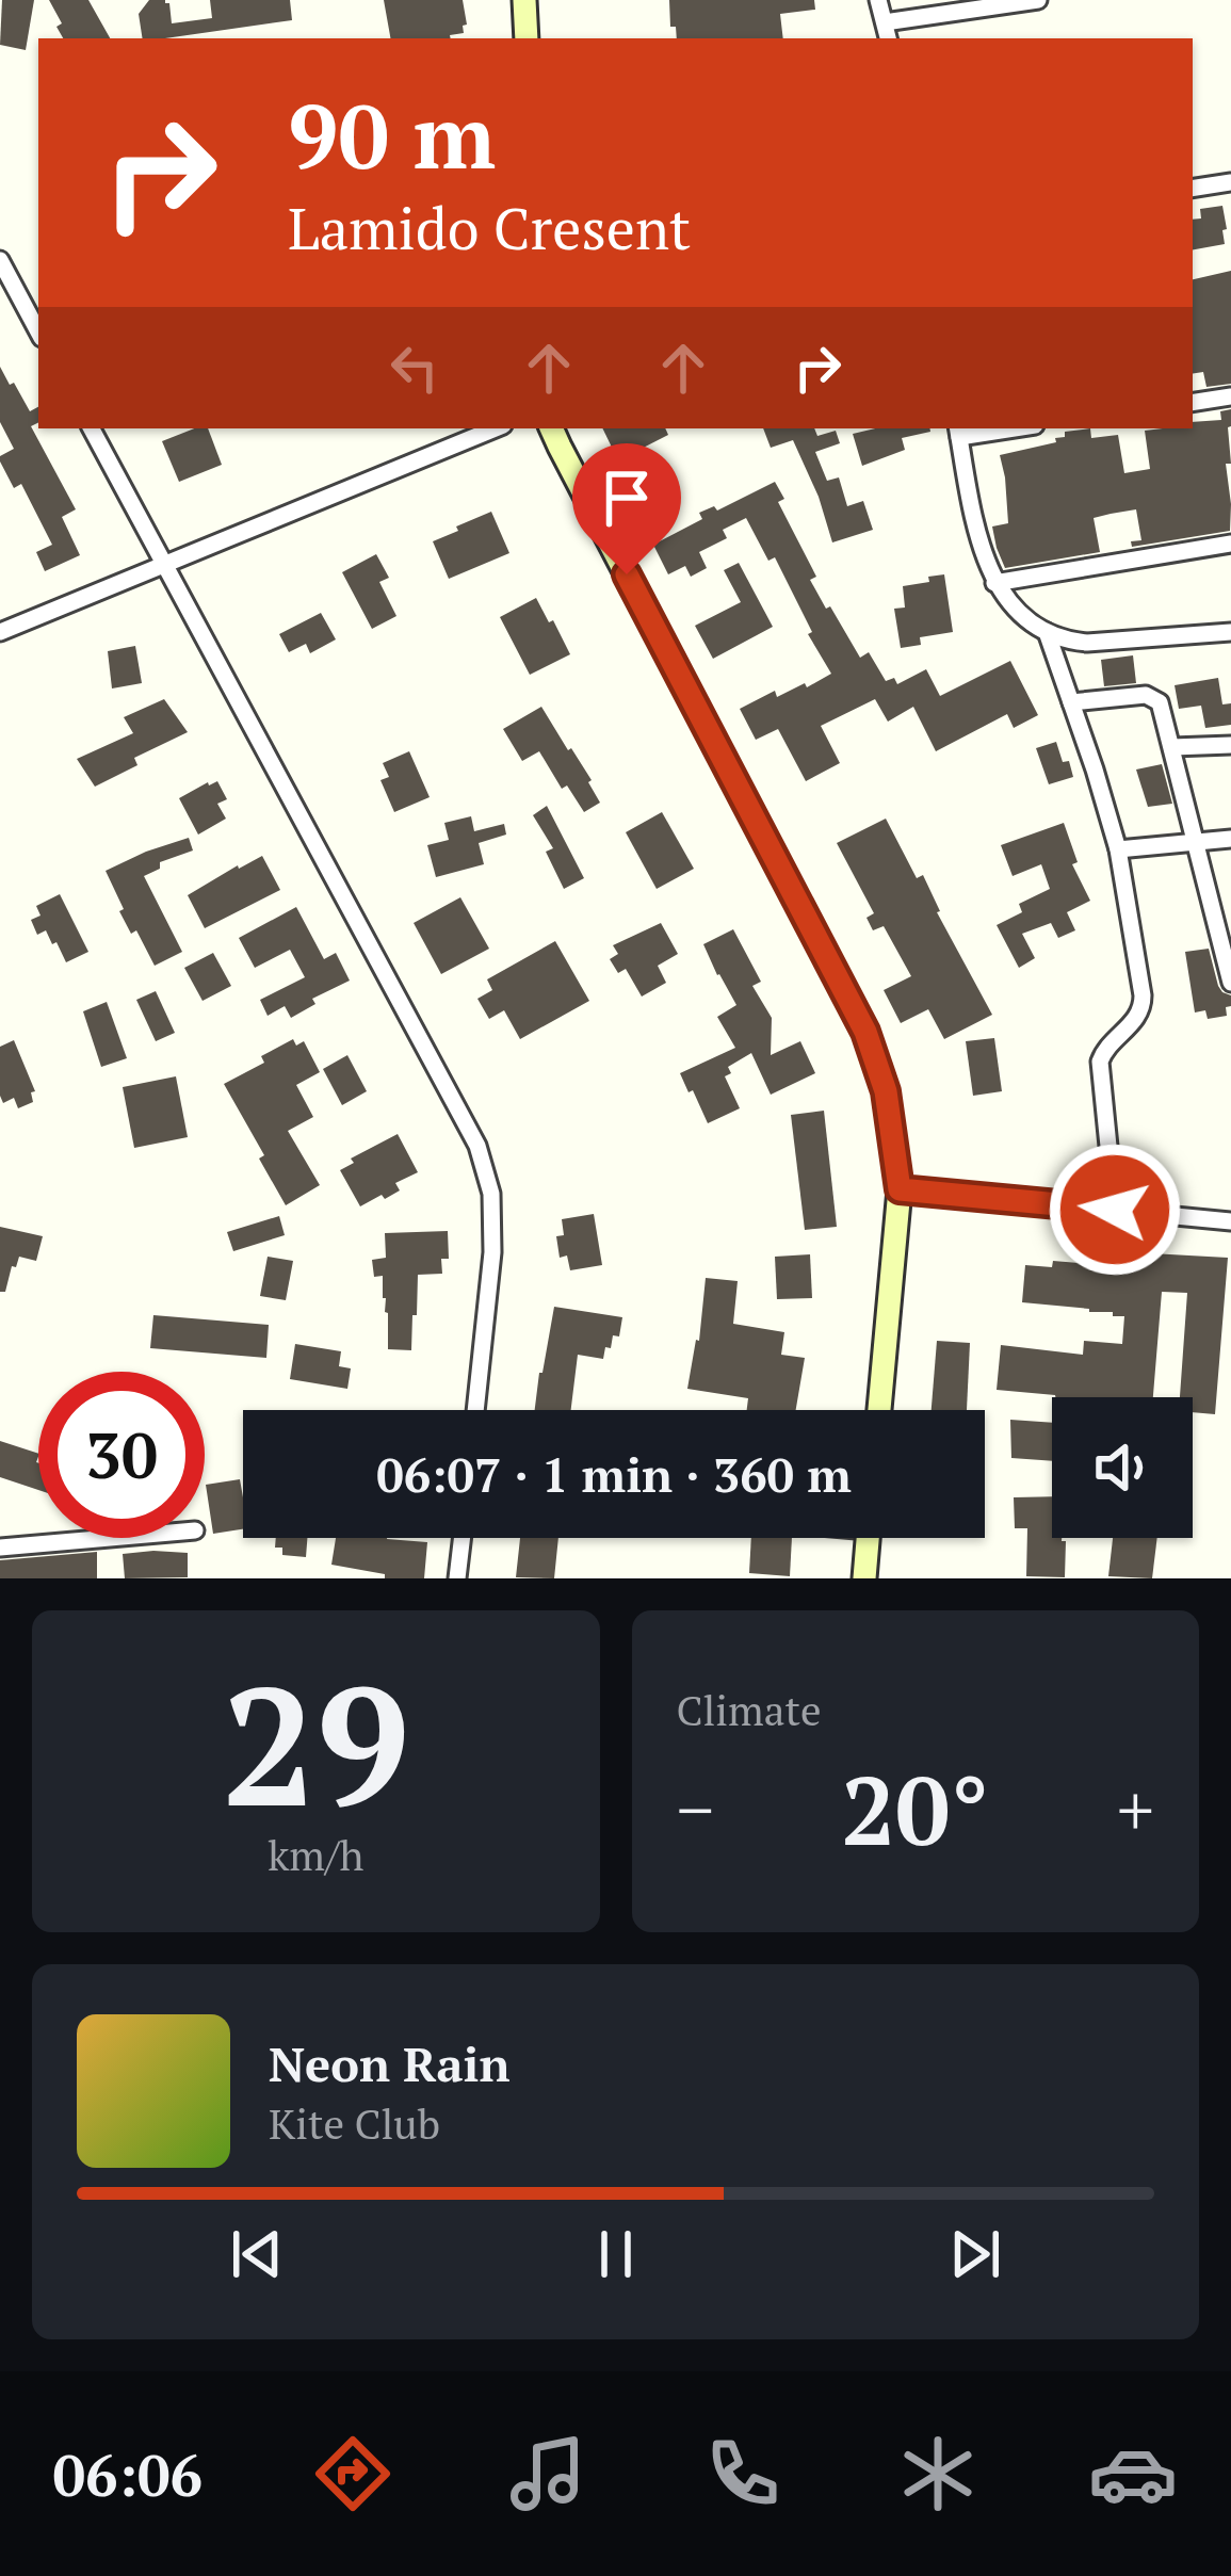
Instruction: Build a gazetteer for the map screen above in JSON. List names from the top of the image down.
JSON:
{
  "page": {
    "turn": ["90 m", "Lamido Cresent"],
    "limit": "30",
    "trip": "06:07 · 1 min · 360 m",
    "tile": [
      ["29", "km/h"],
      "Climate"
    ],
    "heat": ["−", "20°", "+"],
    "song": ["Neon Rain", "Kite Club"],
    "tabs": "06:06"
  }
}
